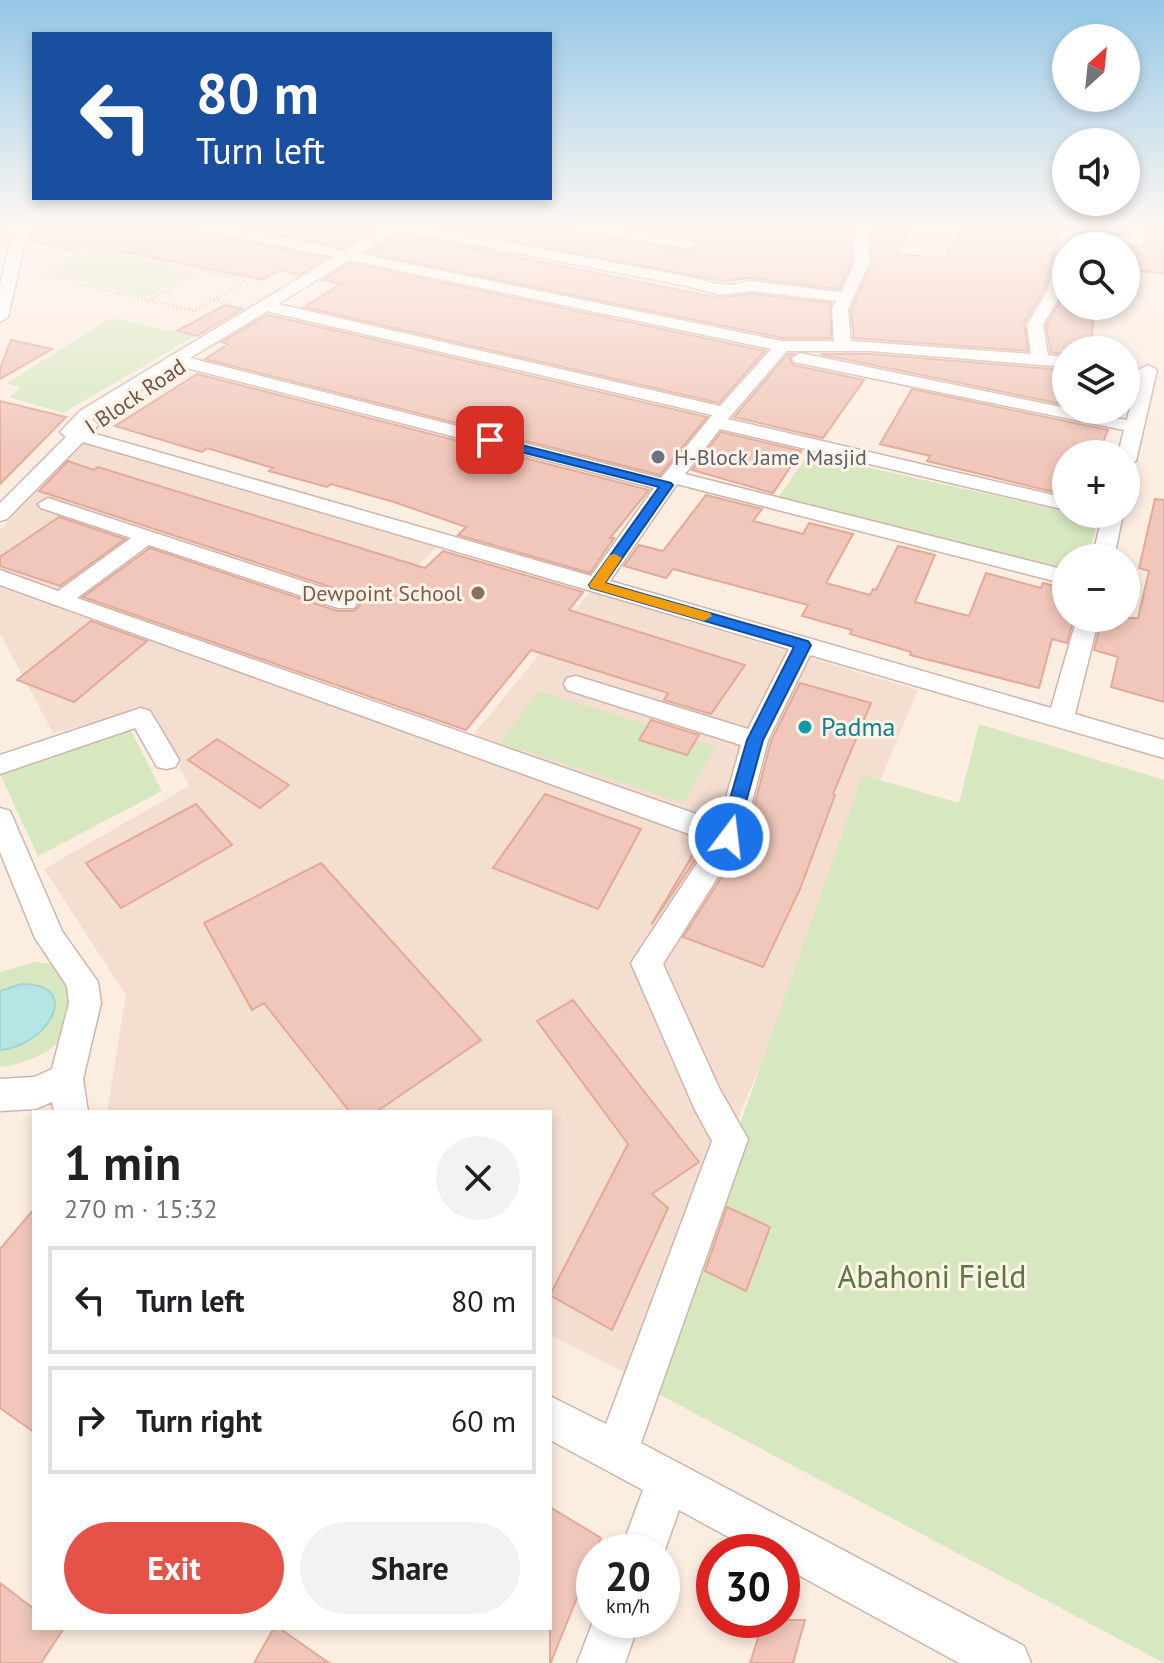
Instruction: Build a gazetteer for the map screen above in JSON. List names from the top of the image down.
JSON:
{
  "streets": {
    "street": ["I Block Road"]
  },
  "parks": ["Abahoni Field"],
  "places": ["H-Block Jame Masjid", "Dewpoint School", "Padma"],
  "north": "top right",
  "page": {
    "map_buttons": ["+", "−"],
    "turn": ["80 m", "Turn left"],
    "heading": ["1 min", "270 m · 15:32"],
    "list": [
      {
        "name": "Turn left",
        "value": "80 m"
      },
      {
        "name": "Turn right",
        "value": "60 m"
      }
    ],
    "buttons": ["Exit", "Share"],
    "speed": "20 km/h",
    "limit": "30"
  }
}
